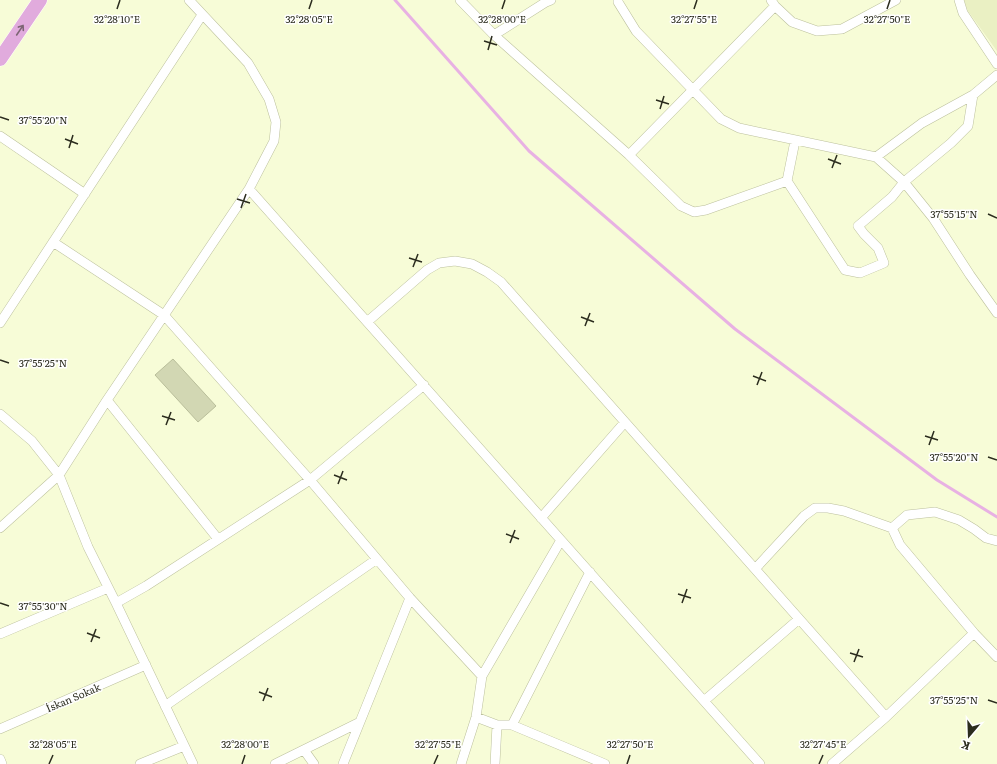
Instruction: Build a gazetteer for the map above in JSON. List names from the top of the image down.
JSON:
{
  "streets": {
    "street": ["İskan Sokak"]
  },
  "north": "bottom",
  "coordinates": [
    "32°28'10\"E",
    "32°28'05\"E",
    "32°28'00\"E",
    "32°27'55\"E",
    "32°27'50\"E",
    "37°55'20\"N",
    "37°55'15\"N",
    "37°55'25\"N",
    "37°55'30\"N",
    "32°27'45\"E"
  ]
}
